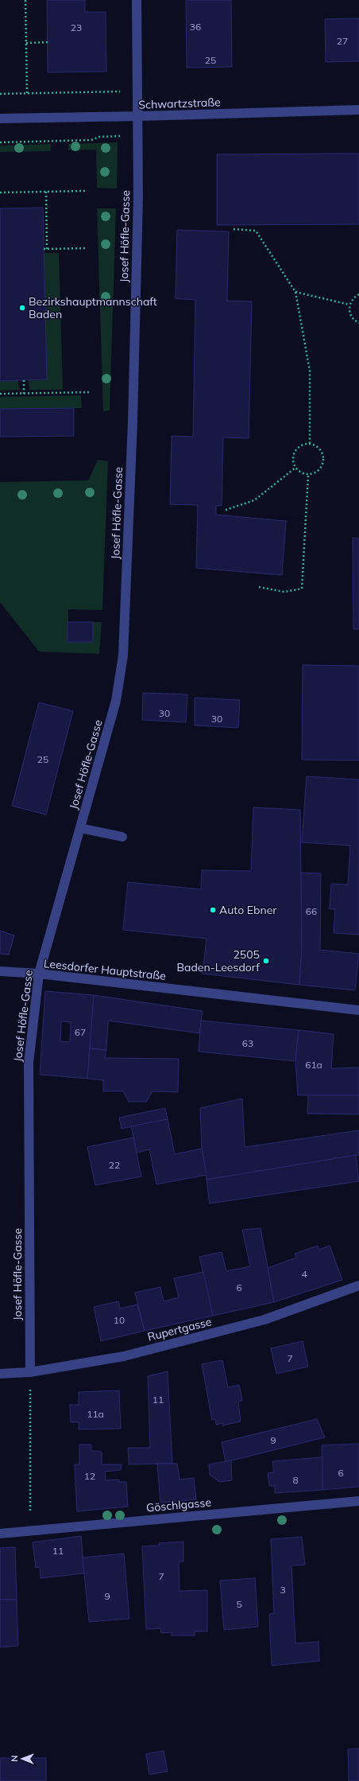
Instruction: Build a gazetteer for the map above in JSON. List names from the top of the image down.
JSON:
{
  "streets": {
    "street": [
      "Schwartzstraße",
      "Josef Höfle-Gasse",
      "Leesdorfer Hauptstraße",
      "Rupertgasse",
      "Göschlgasse"
    ]
  },
  "crossings": [
    ["Schwartzstraße", "Josef Höfle-Gasse"],
    ["Josef Höfle-Gasse", "Leesdorfer Hauptstraße"],
    ["Josef Höfle-Gasse", "Rupertgasse"]
  ],
  "places": ["Bezirkshauptmannschaft Baden", "Auto Ebner", "2505 Baden-Leesdorf"],
  "house_numbers": [
    "36",
    "23",
    "27",
    "25",
    "30",
    "30",
    "25",
    "66",
    "67",
    "63",
    "61a",
    "22",
    "4",
    "6",
    "10",
    "7",
    "11",
    "11a",
    "9",
    "6",
    "12",
    "8",
    "11",
    "7",
    "3",
    "9",
    "5"
  ],
  "north": "left"
}
